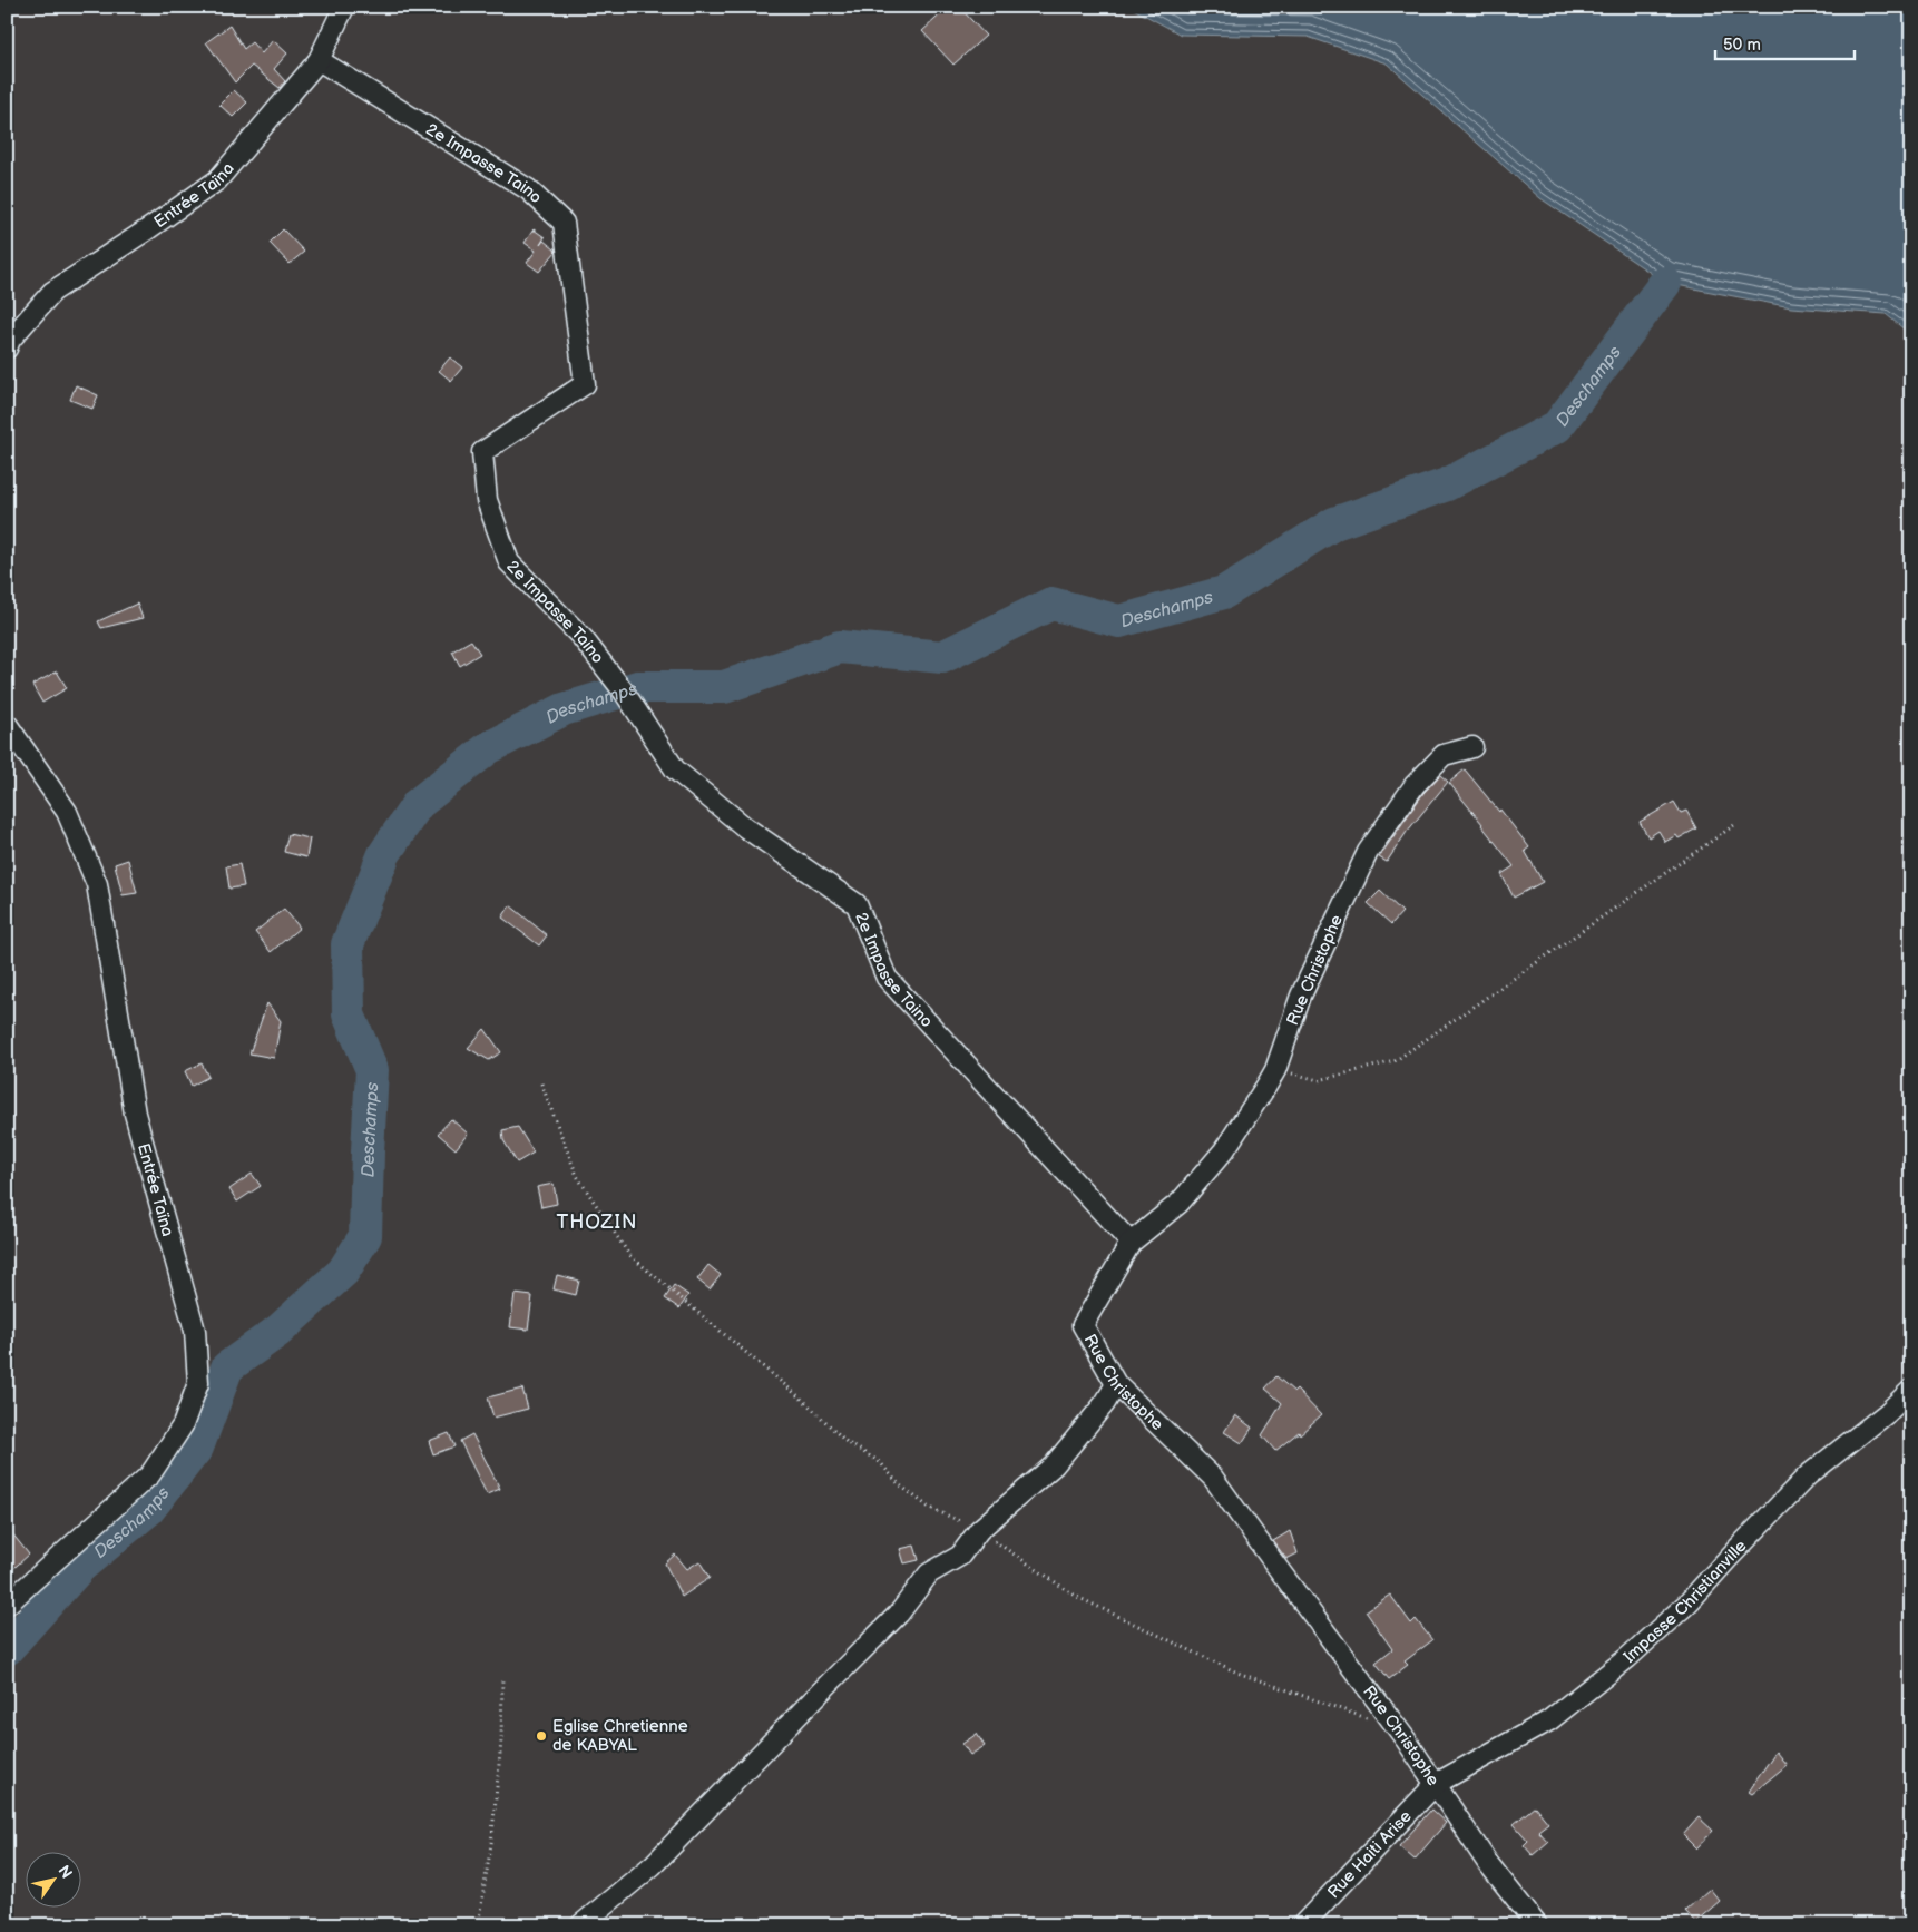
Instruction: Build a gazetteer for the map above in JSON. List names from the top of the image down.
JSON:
{
  "streets": {
    "street": [
      "2e Impasse Taino",
      "Entrée Taïna",
      "Rue Christophe",
      "Impasse Christianville",
      "Rue Haiti Arise"
    ]
  },
  "crossings": [
    ["2e Impasse Taino", "Entrée Taïna"],
    ["2e Impasse Taino", "Rue Christophe"],
    ["Rue Christophe", "Impasse Christianville"],
    ["Rue Christophe", "Rue Haiti Arise"],
    ["Impasse Christianville", "Rue Haiti Arise"]
  ],
  "districts": ["THOZIN"],
  "water": ["Deschamps"],
  "places": ["Eglise Chretienne de KABYAL"],
  "scale_bar": "50 m",
  "north": "top right"
}
